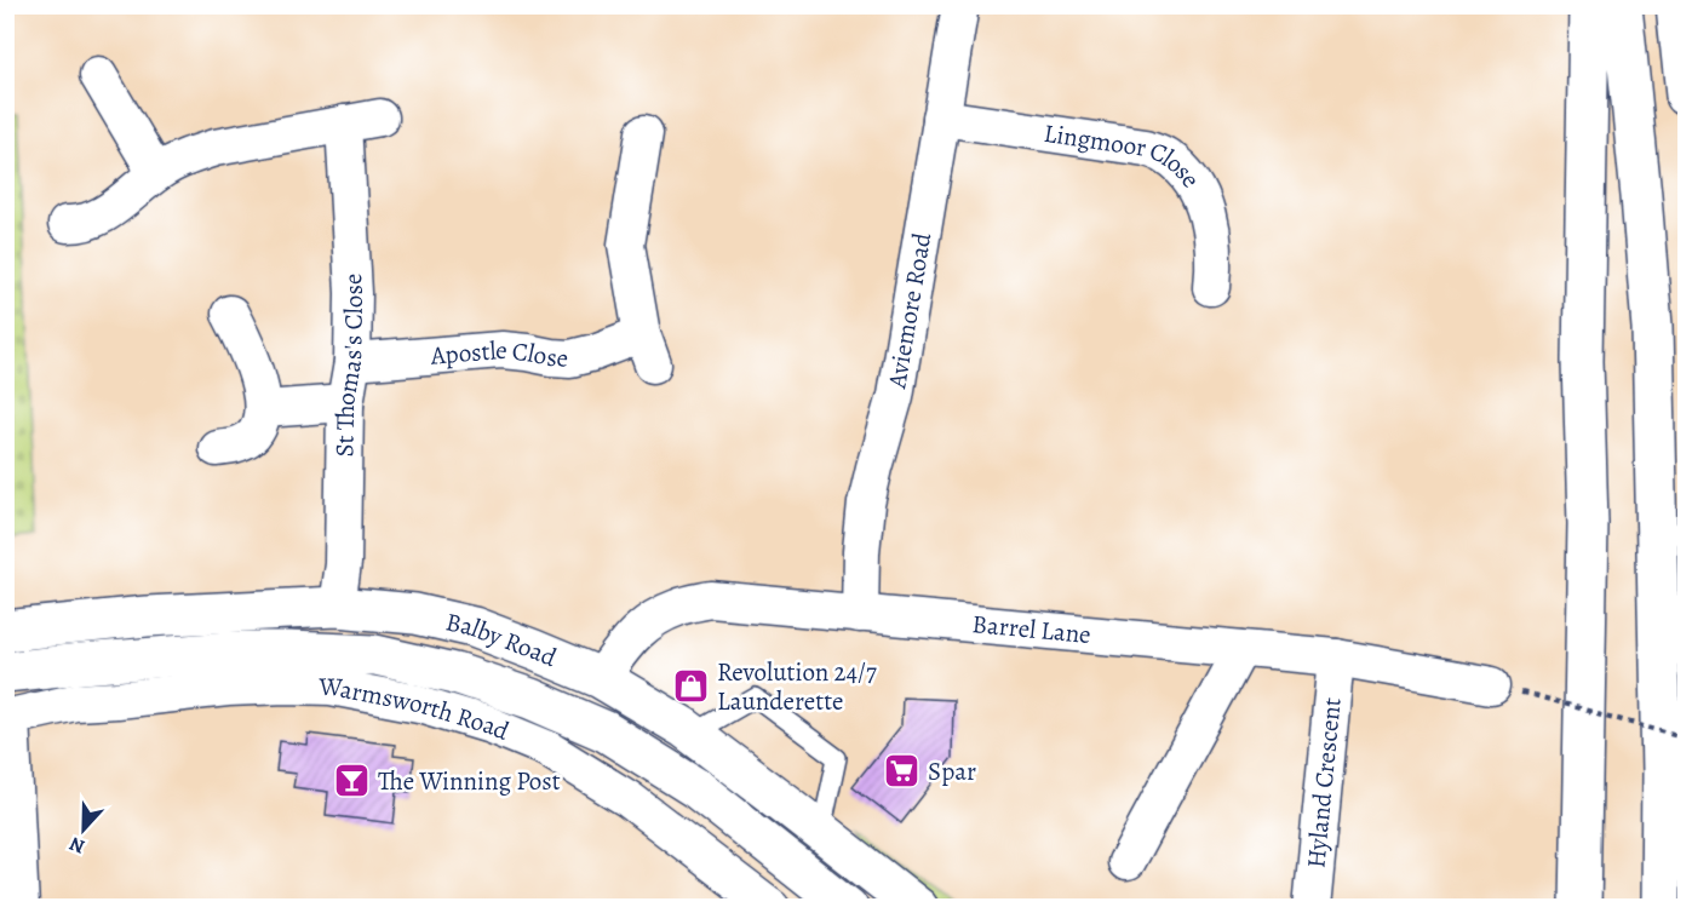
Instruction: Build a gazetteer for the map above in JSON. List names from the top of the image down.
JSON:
{
  "streets": {
    "main road": ["Balby Road"],
    "street": [
      "Lingmoor Close",
      "Aviemore Road",
      "Apostle Close",
      "St Thomas's Close",
      "Barrel Lane",
      "Warmsworth Road",
      "Hyland Crescent"
    ]
  },
  "crossings": [
    ["Lingmoor Close", "Aviemore Road"],
    ["Aviemore Road", "Barrel Lane"],
    ["Apostle Close", "St Thomas's Close"],
    ["St Thomas's Close", "Balby Road"],
    ["Barrel Lane", "Balby Road"],
    ["Barrel Lane", "Hyland Crescent"]
  ],
  "places": {
    "shop": ["Revolution 24/7 Launderette"],
    "supermarket": ["Spar"],
    "bar": ["The Winning Post"]
  },
  "north": "bottom"
}
